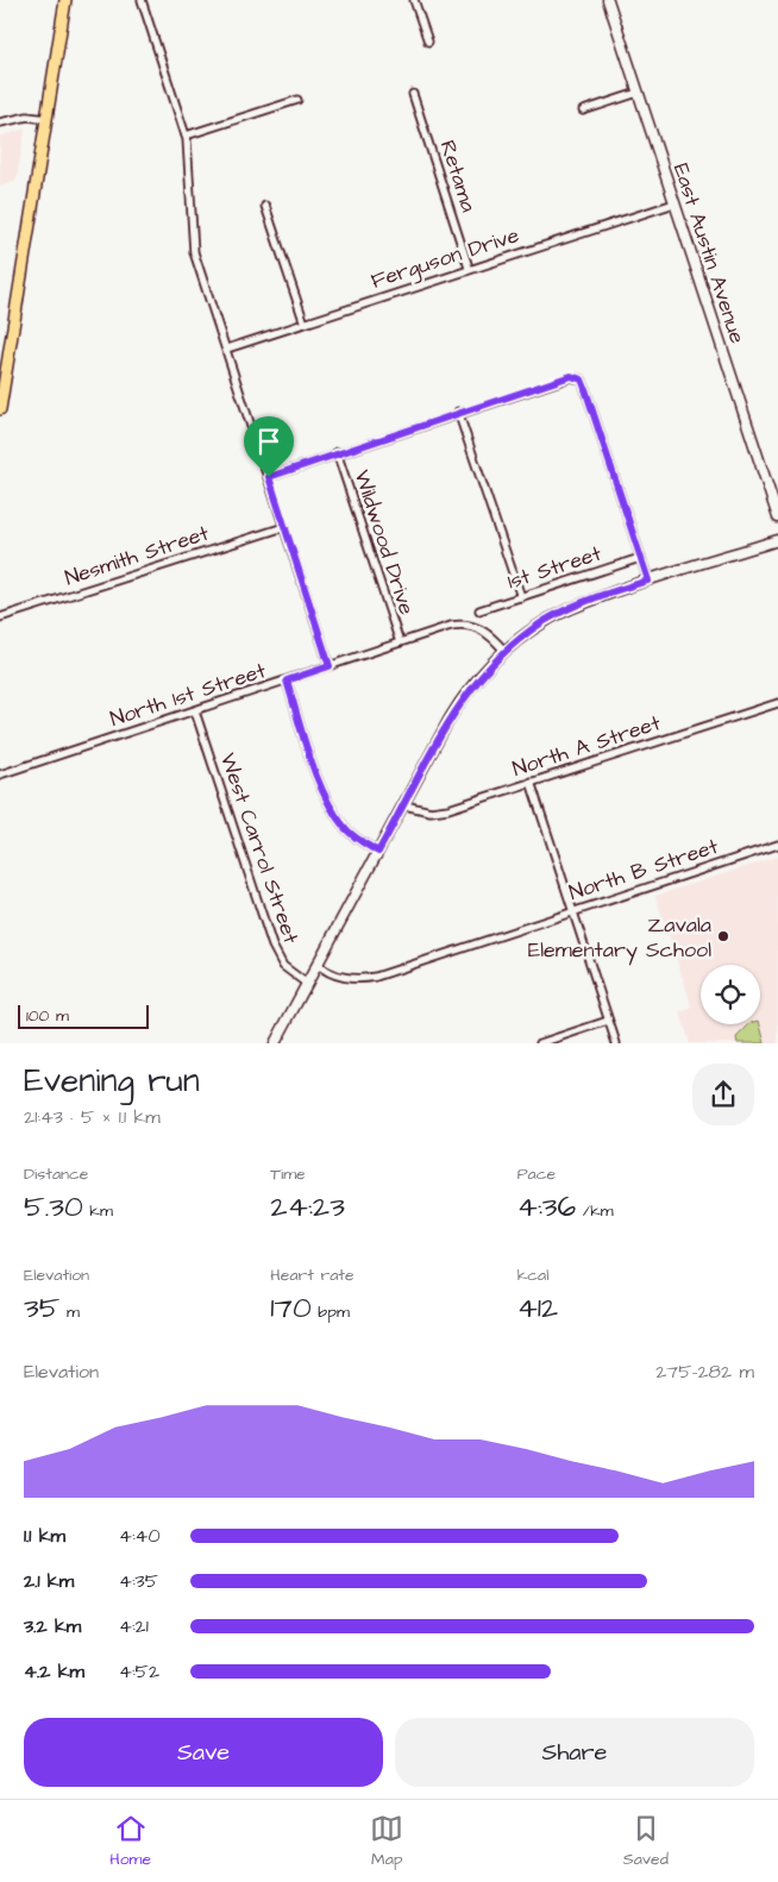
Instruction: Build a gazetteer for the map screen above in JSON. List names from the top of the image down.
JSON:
{
  "streets": {
    "street": [
      "Retama",
      "East Austin Avenue",
      "Ferguson Drive",
      "Wildwood Drive",
      "Nesmith Street",
      "1st Street",
      "North 1st Street",
      "North A Street",
      "West Carrol Street",
      "North B Street"
    ]
  },
  "crossings": [
    ["Retama", "Ferguson Drive"],
    ["East Austin Avenue", "Ferguson Drive"],
    ["Wildwood Drive", "North 1st Street"],
    ["North 1st Street", "West Carrol Street"]
  ],
  "places": ["Zavala Elementary School"],
  "scale_bar": "100 m",
  "page": {
    "scale": "100 m",
    "heading": ["Evening run", "21:43 · 5 × 1.1 km"],
    "stats": [
      ["Distance", "5.30 km"],
      ["Time", "24:23"],
      ["Pace", "4:36 /km"],
      ["Elevation", "35 m"],
      ["Heart rate", "170 bpm"],
      ["kcal", "412"]
    ],
    "chart": ["Elevation", "275–282 m"],
    "list": [
      {
        "name": "1.1 km",
        "note": "4:40"
      },
      {
        "name": "2.1 km",
        "note": "4:35"
      },
      {
        "name": "3.2 km",
        "note": "4:21"
      },
      {
        "name": "4.2 km",
        "note": "4:52"
      }
    ],
    "buttons": ["Save", "Share"],
    "tabs": ["Home", "Map", "Saved"]
  }
}
